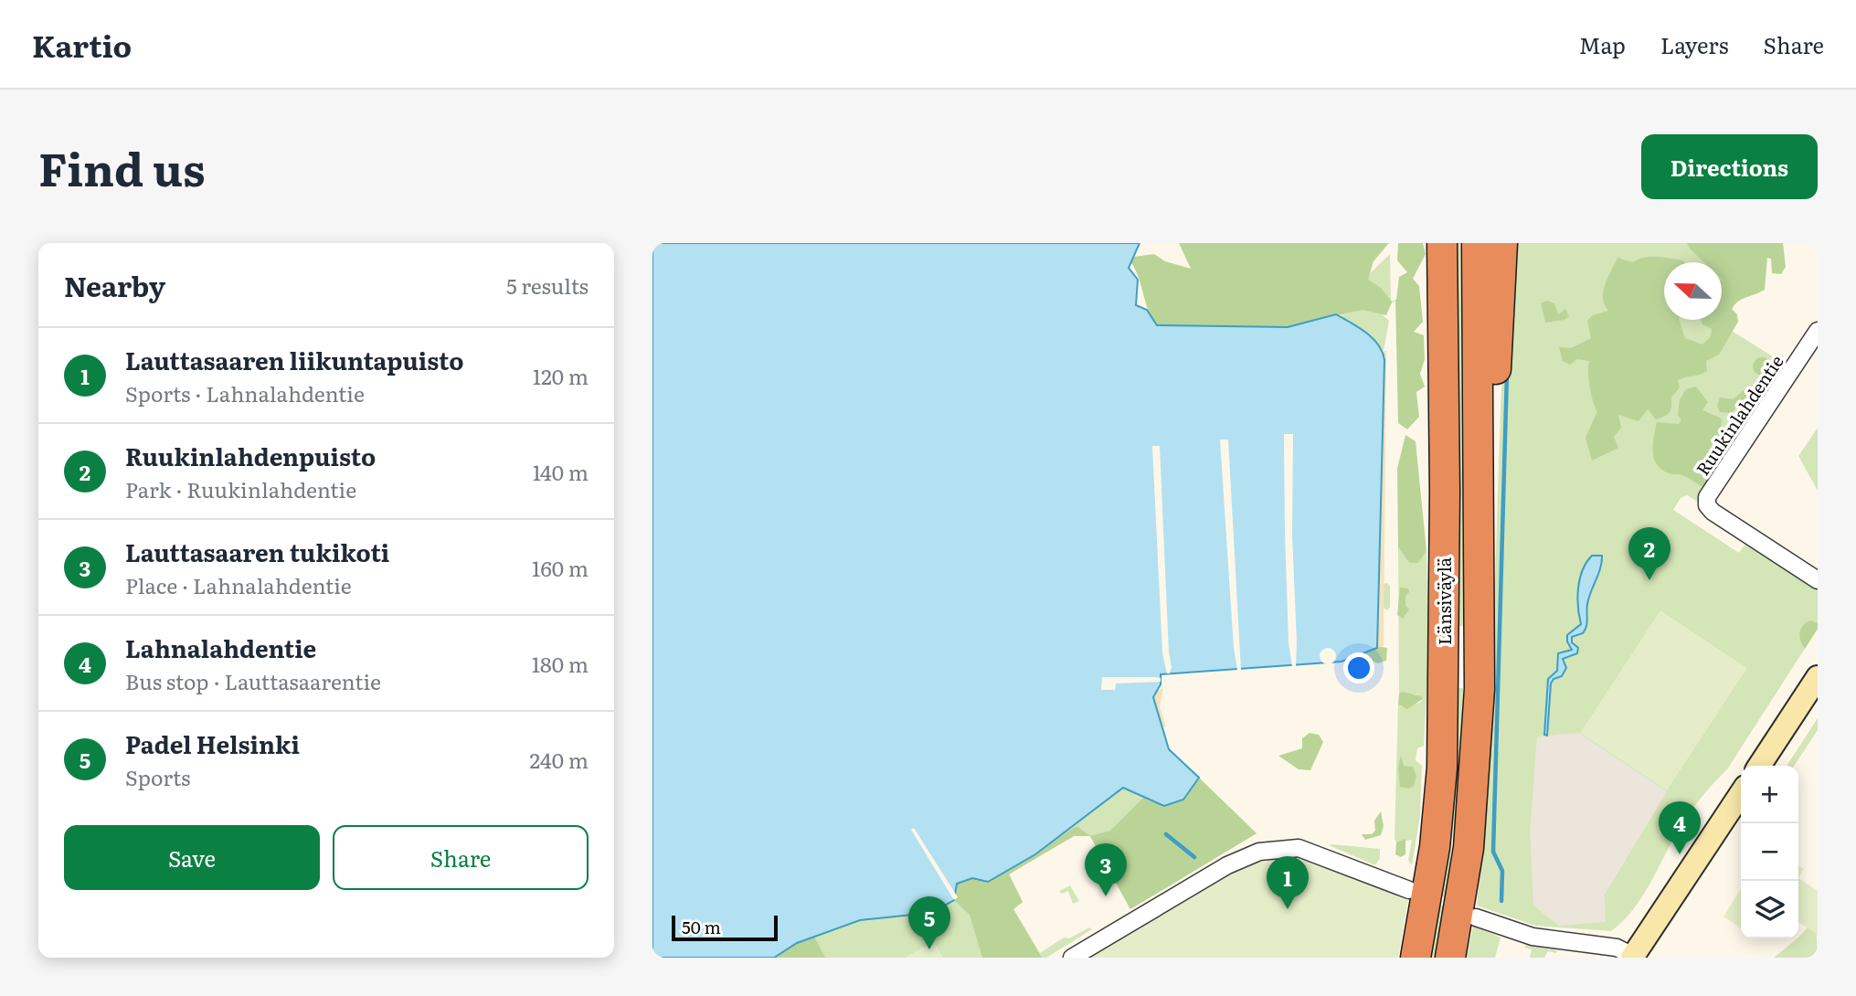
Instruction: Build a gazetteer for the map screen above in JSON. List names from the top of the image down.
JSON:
{
  "streets": {
    "highway": ["Länsiväylä"],
    "street": ["Ruukinlahdentie"]
  },
  "scale_bar": "50 m",
  "north": "left",
  "page": {
    "header": "Kartio",
    "nav": ["Map", "Layers", "Share"],
    "title": "Find us",
    "buttons": [
      "Directions",
      ["Save", "Share"]
    ],
    "heading": ["Nearby", "5 results"],
    "list": [
      {
        "mark": "1",
        "name": "Lauttasaaren liikuntapuisto",
        "note": "Sports · Lahnalahdentie",
        "value": "120 m"
      },
      {
        "mark": "2",
        "name": "Ruukinlahdenpuisto",
        "note": "Park · Ruukinlahdentie",
        "value": "140 m"
      },
      {
        "mark": "3",
        "name": "Lauttasaaren tukikoti",
        "note": "Place · Lahnalahdentie",
        "value": "160 m"
      },
      {
        "mark": "4",
        "name": "Lahnalahdentie",
        "note": "Bus stop · Lauttasaarentie",
        "value": "180 m"
      },
      {
        "mark": "5",
        "name": "Padel Helsinki",
        "note": "Sports",
        "value": "240 m"
      }
    ],
    "pins": [
      "2",
      "4",
      "3",
      "1",
      "5"
    ],
    "map_buttons": ["+", "−"],
    "scale": "50 m"
  }
}
